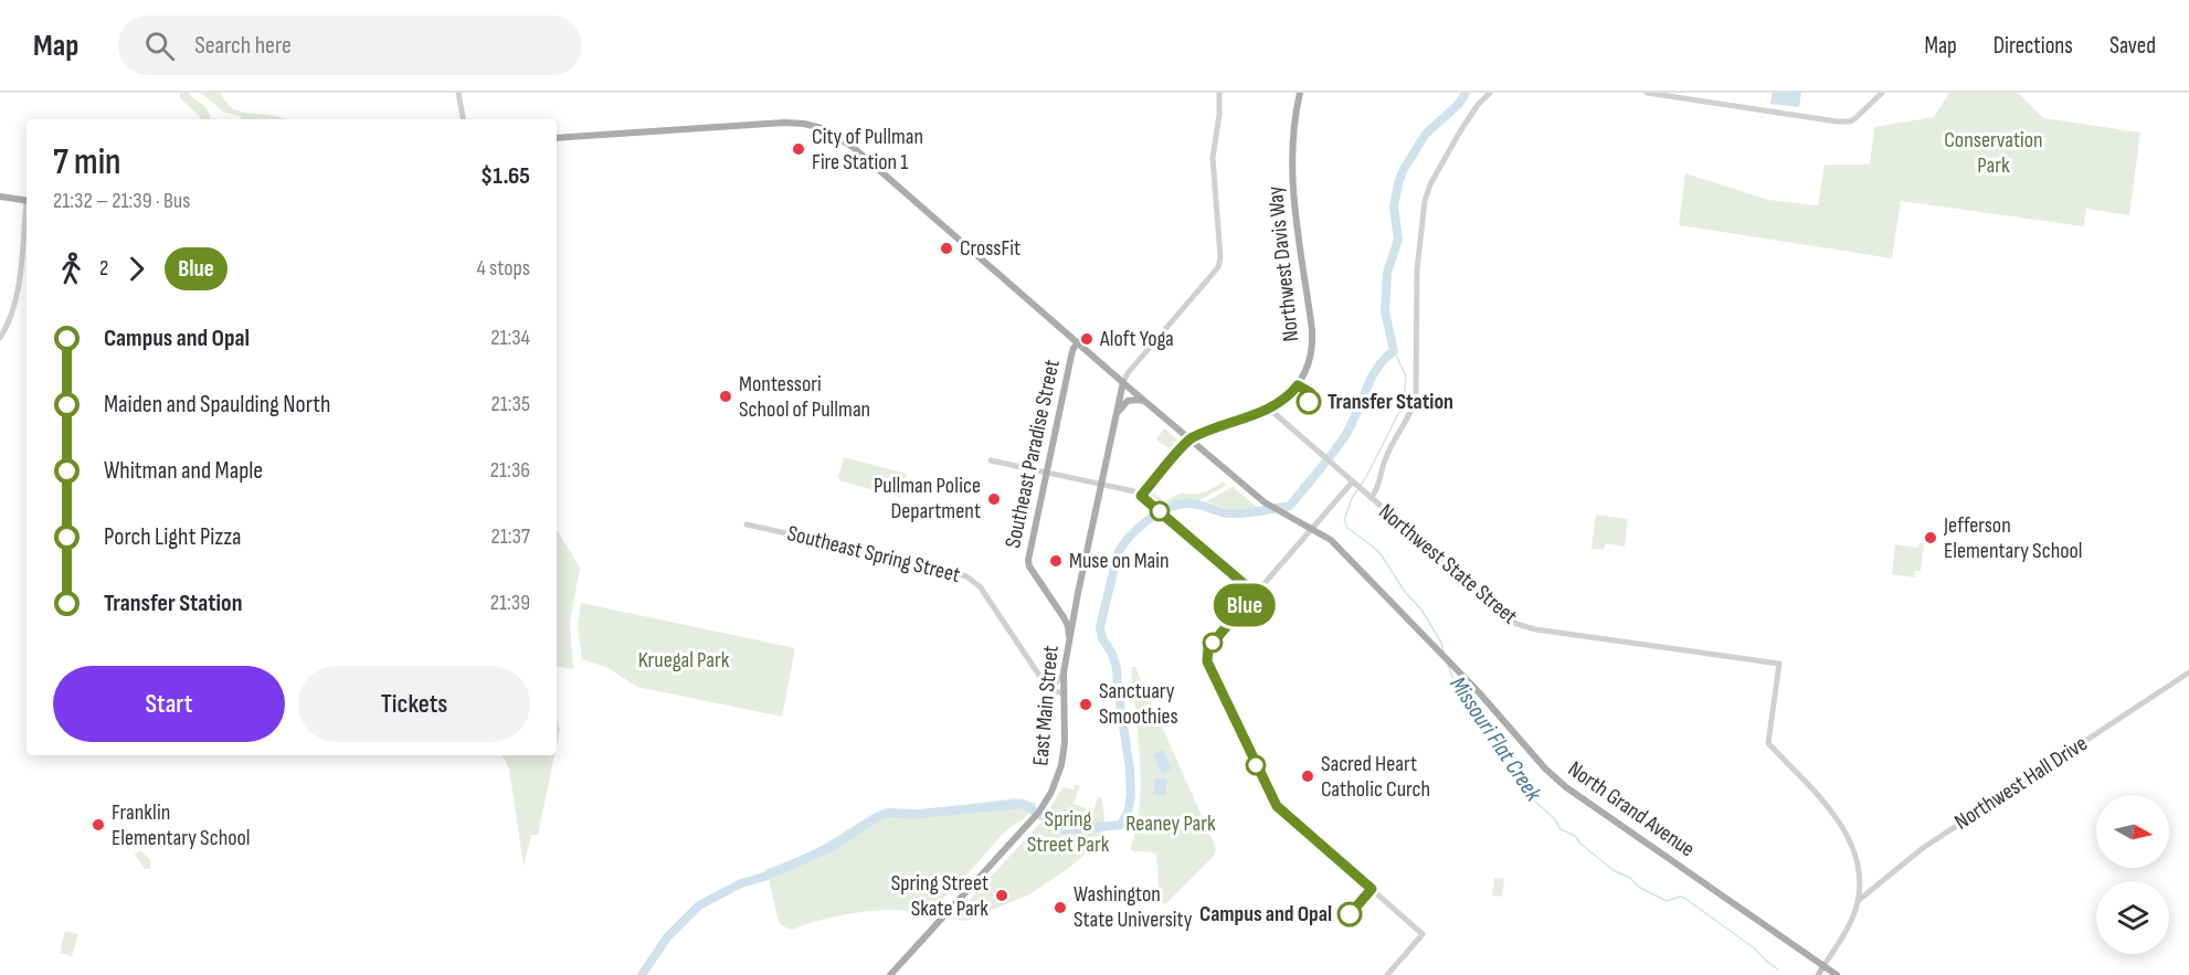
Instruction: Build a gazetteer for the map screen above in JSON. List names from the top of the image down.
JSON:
{
  "streets": {
    "main road": [
      "Northwest Davis Way",
      "Southeast Paradise Street",
      "East Main Street",
      "North Grand Avenue"
    ],
    "street": ["Southeast Spring Street", "Northwest State Street", "Northwest Hall Drive"]
  },
  "crossings": [
    ["Northwest Davis Way", "Northwest State Street"],
    ["Northwest Davis Way", "North Grand Avenue"],
    ["Southeast Paradise Street", "East Main Street"],
    ["Southeast Spring Street", "East Main Street"],
    ["Northwest State Street", "Northwest Hall Drive"]
  ],
  "water": ["Missouri Flat Creek"],
  "parks": [
    "Conservation Park",
    "Kruegal Park",
    "Spring Street Park",
    "Reaney Park"
  ],
  "places": [
    "City of Pullman Fire Station 1",
    "CrossFit",
    "Aloft Yoga",
    "Montessori School of Pullman",
    "Transfer Station",
    "Pullman Police Department",
    "Jefferson Elementary School",
    "Muse on Main",
    "Sanctuary Smoothies",
    "Sacred Heart Catholic Curch",
    "Franklin Elementary School",
    "Spring Street Skate Park",
    "Washington State University",
    "Campus and Opal"
  ],
  "lines": ["bus line Blue"],
  "north": "right",
  "page": {
    "header": "Map",
    "search": "Search here",
    "nav": ["Map", "Directions", "Saved"],
    "on_map": "Blue",
    "heading": ["7 min", "21:32 – 21:39 · Bus", "$1.65"],
    "legs": ["2", "Blue", "4 stops"],
    "list": [
      {
        "name": "Campus and Opal",
        "value": "21:34"
      },
      {
        "name": "Maiden and Spaulding North",
        "value": "21:35"
      },
      {
        "name": "Whitman and Maple",
        "value": "21:36"
      },
      {
        "name": "Porch Light Pizza",
        "value": "21:37"
      },
      {
        "name": "Transfer Station",
        "value": "21:39"
      }
    ],
    "buttons": ["Start", "Tickets"]
  }
}
